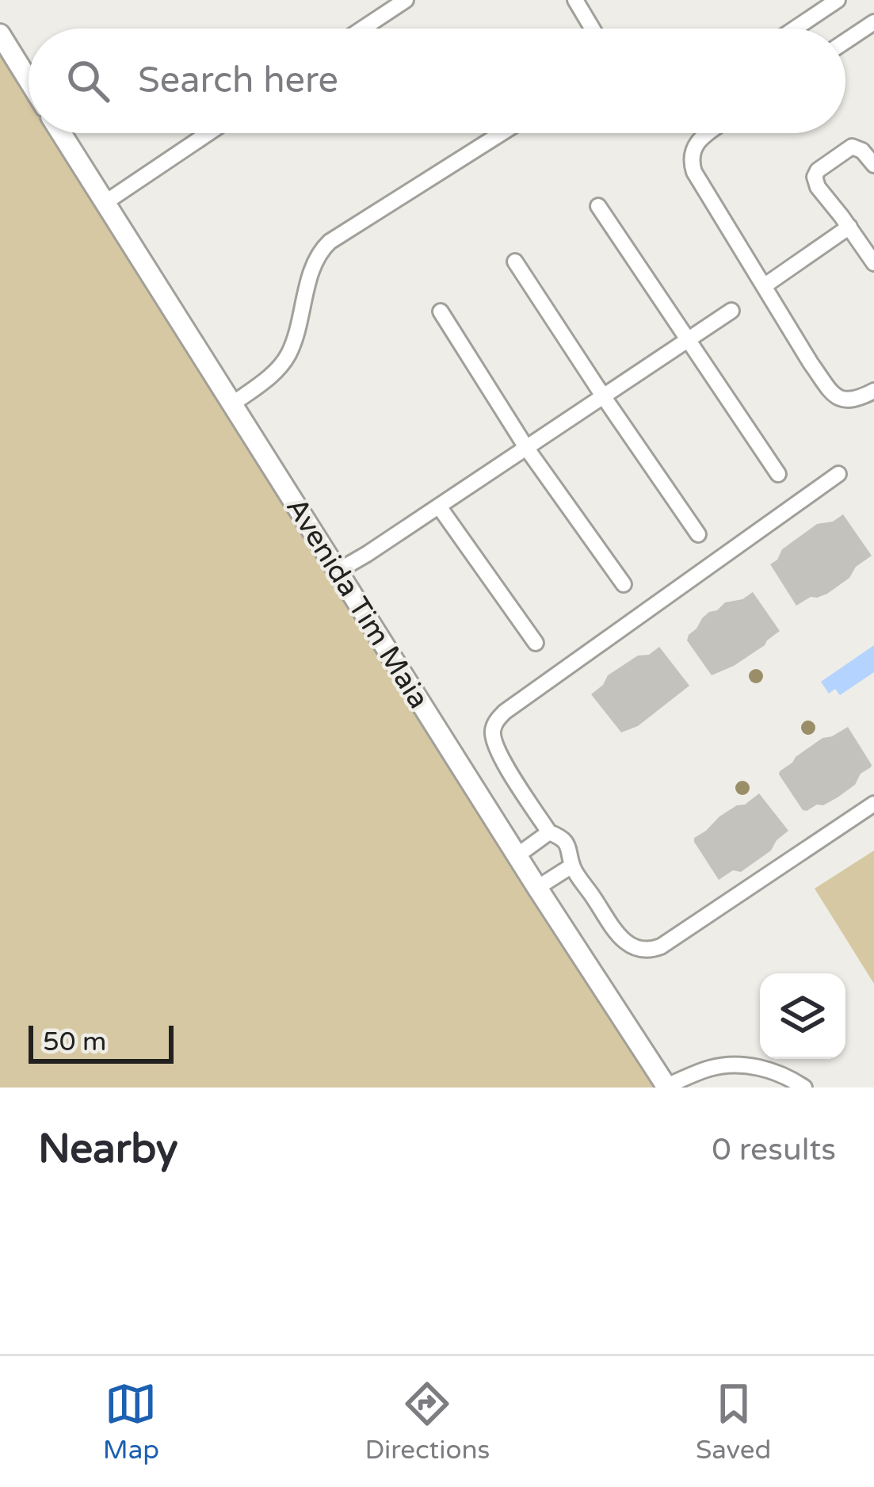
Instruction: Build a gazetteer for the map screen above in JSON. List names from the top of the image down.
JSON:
{
  "streets": {
    "street": ["Avenida Tim Maia"]
  },
  "scale_bar": "50 m",
  "page": {
    "search": "Search here",
    "scale": "50 m",
    "heading": ["Nearby", "0 results"],
    "nav": ["Map", "Directions", "Saved"]
  }
}
